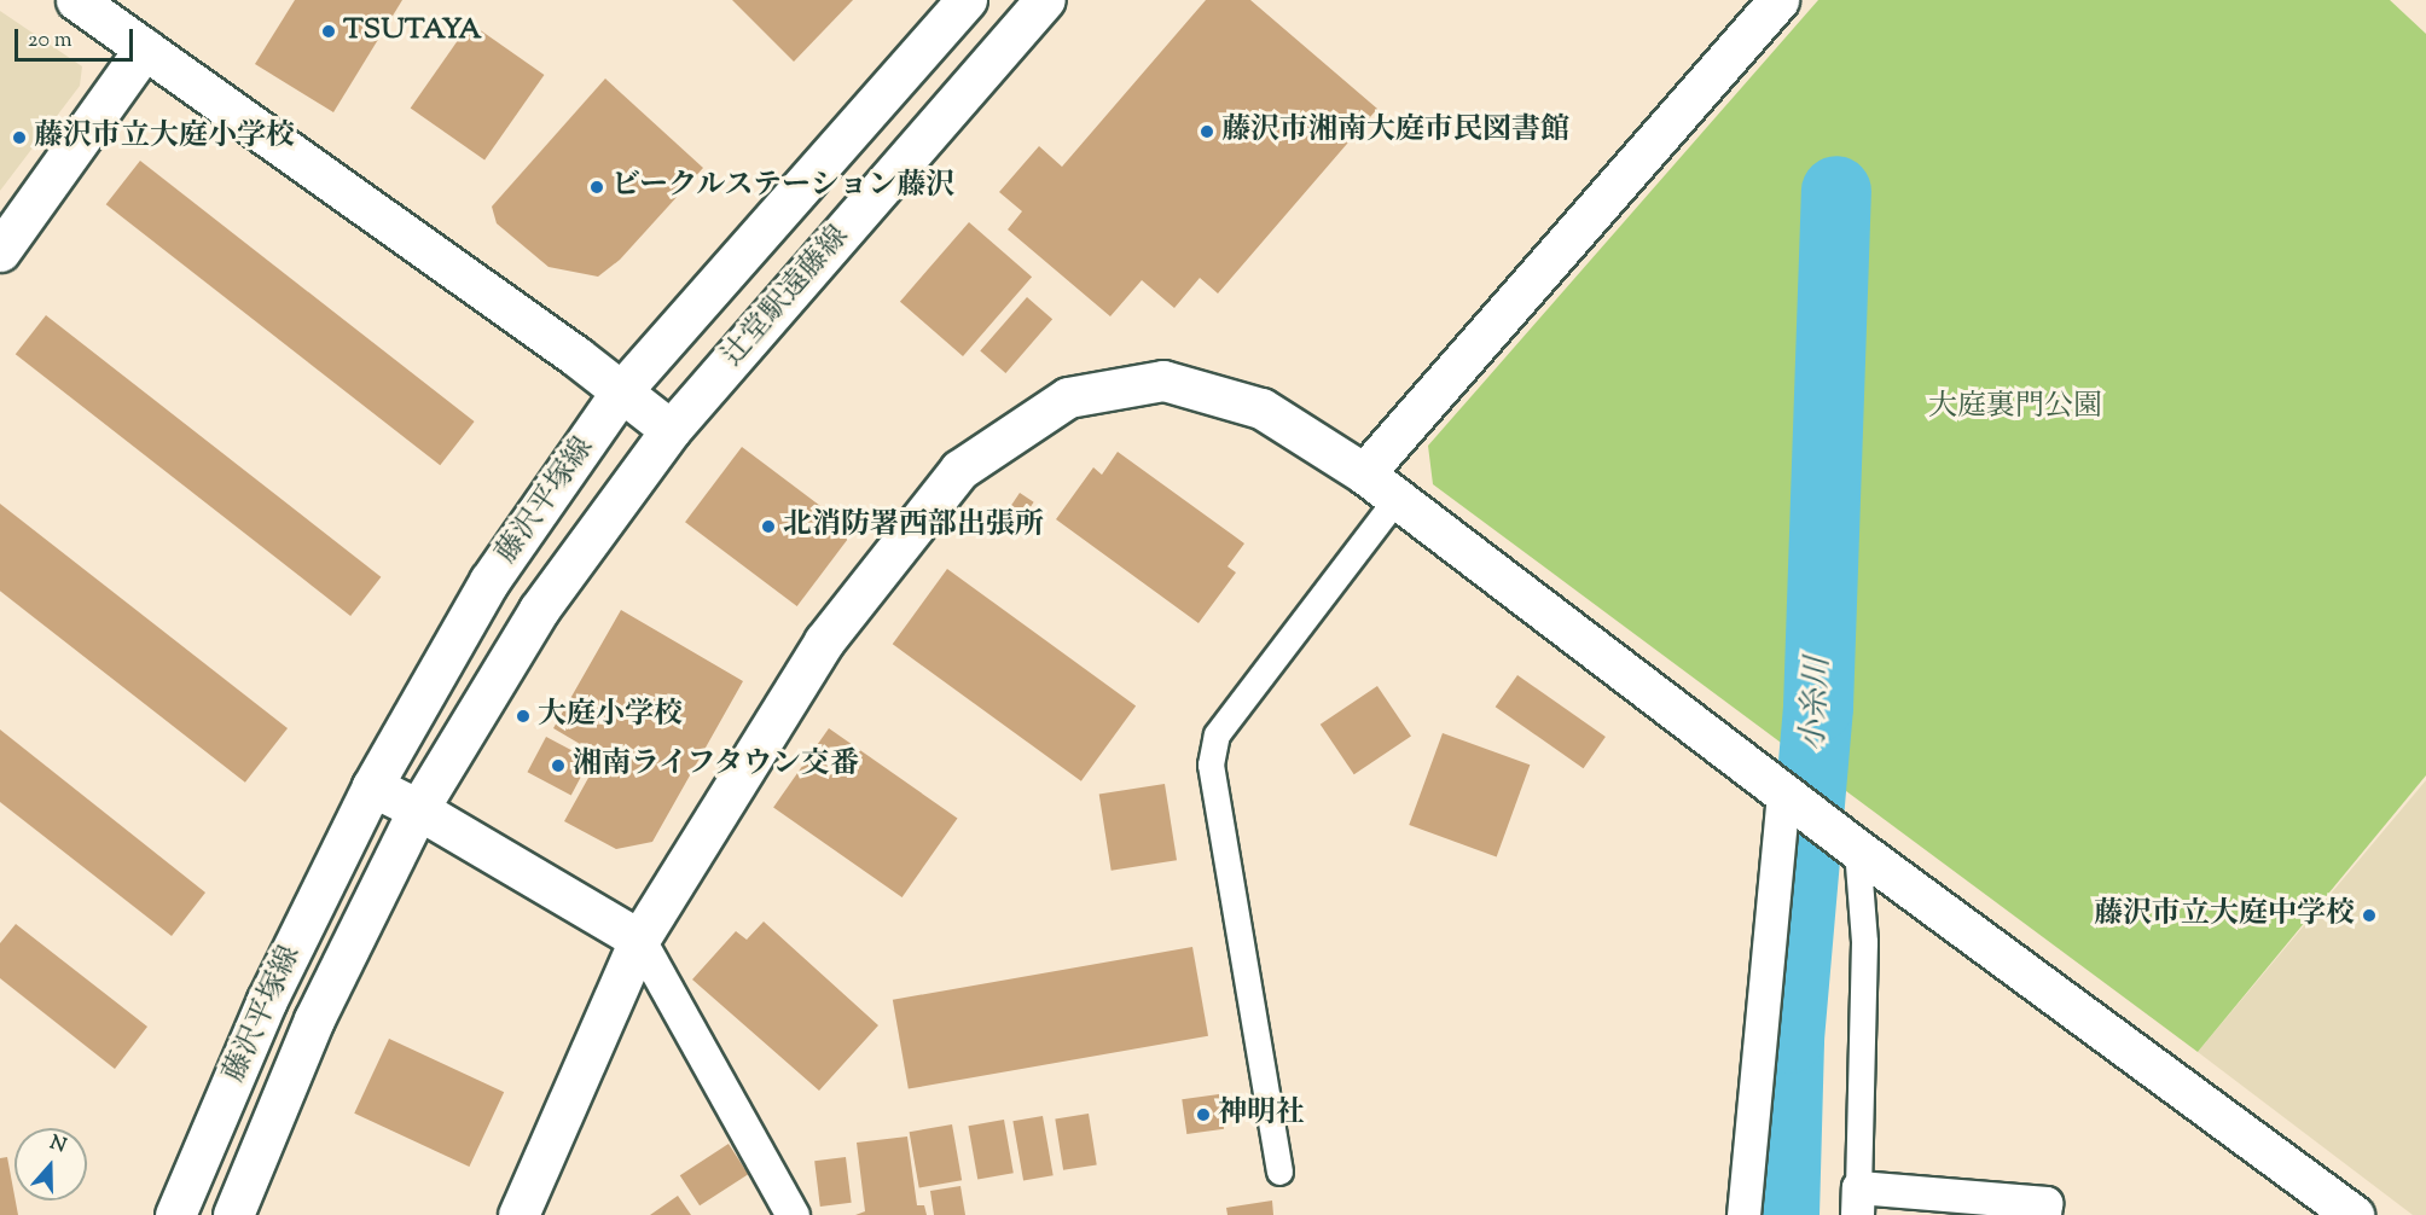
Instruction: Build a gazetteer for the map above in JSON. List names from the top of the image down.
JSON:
{
  "streets": {
    "street": ["辻堂駅遠藤線", "藤沢平塚線"]
  },
  "crossings": [
    ["辻堂駅遠藤線", "藤沢平塚線"]
  ],
  "water": ["小糸川"],
  "parks": ["大庭裏門公園"],
  "places": [
    "TSUTAYA",
    "藤沢市湘南大庭市民図書館",
    "藤沢市立大庭小学校",
    "ビークルステーション藤沢",
    "北消防署西部出張所",
    "大庭小学校",
    "湘南ライフタウン交番",
    "藤沢市立大庭中学校",
    "神明社"
  ],
  "scale_bar": "20 m",
  "north": "top"
}
